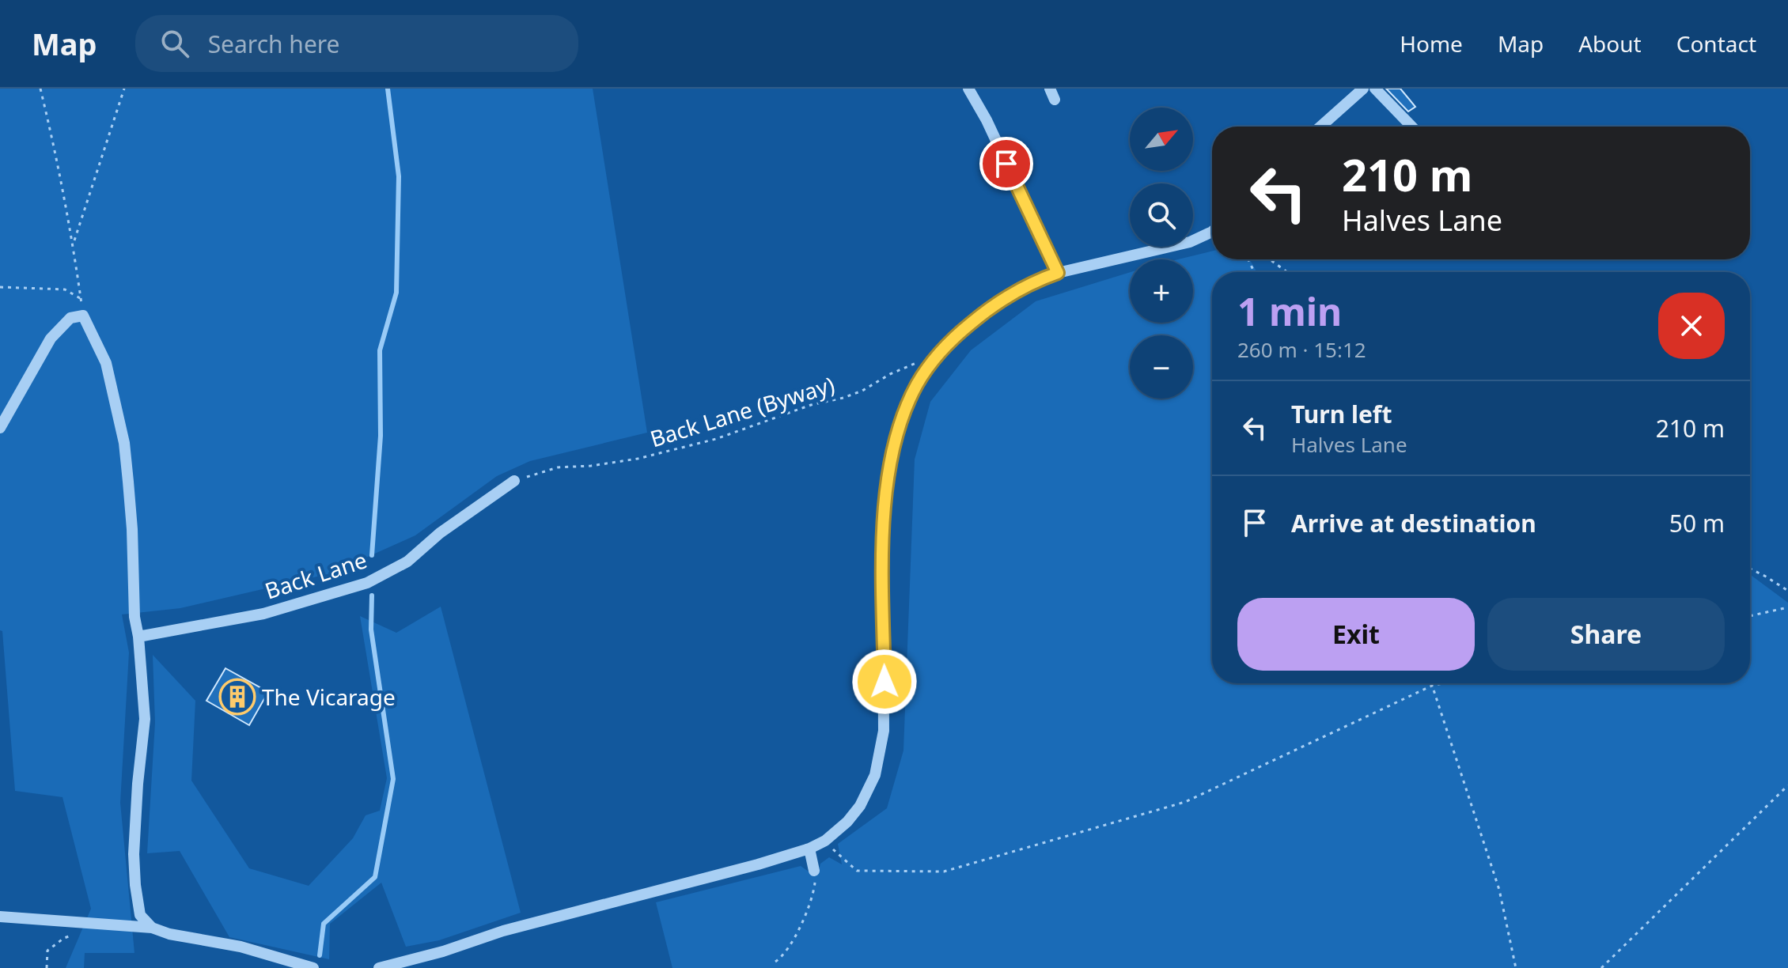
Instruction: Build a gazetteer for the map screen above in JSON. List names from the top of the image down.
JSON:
{
  "streets": {
    "street": ["Back Lane"],
    "path": ["Back Lane (Byway)"]
  },
  "crossings": [
    ["Back Lane (Byway)", "Back Lane"]
  ],
  "places": {
    "building": ["The Vicarage"]
  },
  "north": "top right",
  "page": {
    "header": "Map",
    "search": "Search here",
    "nav": [
      "Home",
      "Map",
      "About",
      "Contact"
    ],
    "map_buttons": ["+", "−"],
    "turn": ["210 m", "Halves Lane"],
    "heading": ["1 min", "260 m · 15:12"],
    "list": [
      {
        "name": "Turn left",
        "note": "Halves Lane",
        "value": "210 m"
      },
      {
        "name": "Arrive at destination",
        "value": "50 m"
      }
    ],
    "buttons": ["Exit", "Share"]
  }
}
